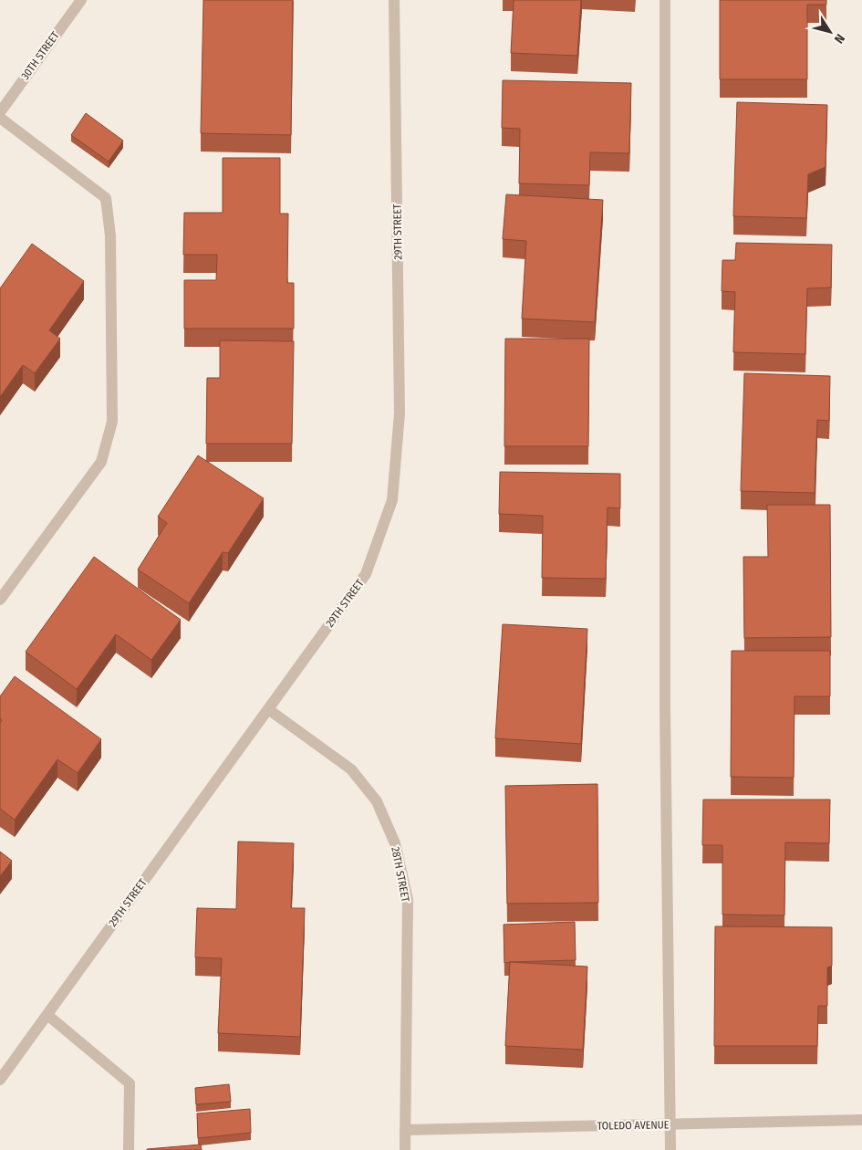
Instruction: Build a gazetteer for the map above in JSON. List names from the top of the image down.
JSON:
{
  "streets": {
    "street": [
      "30TH STREET",
      "29TH STREET",
      "28TH STREET",
      "TOLEDO AVENUE"
    ]
  },
  "crossings": [
    ["29TH STREET", "28TH STREET"],
    ["28TH STREET", "TOLEDO AVENUE"]
  ],
  "north": "bottom right"
}
